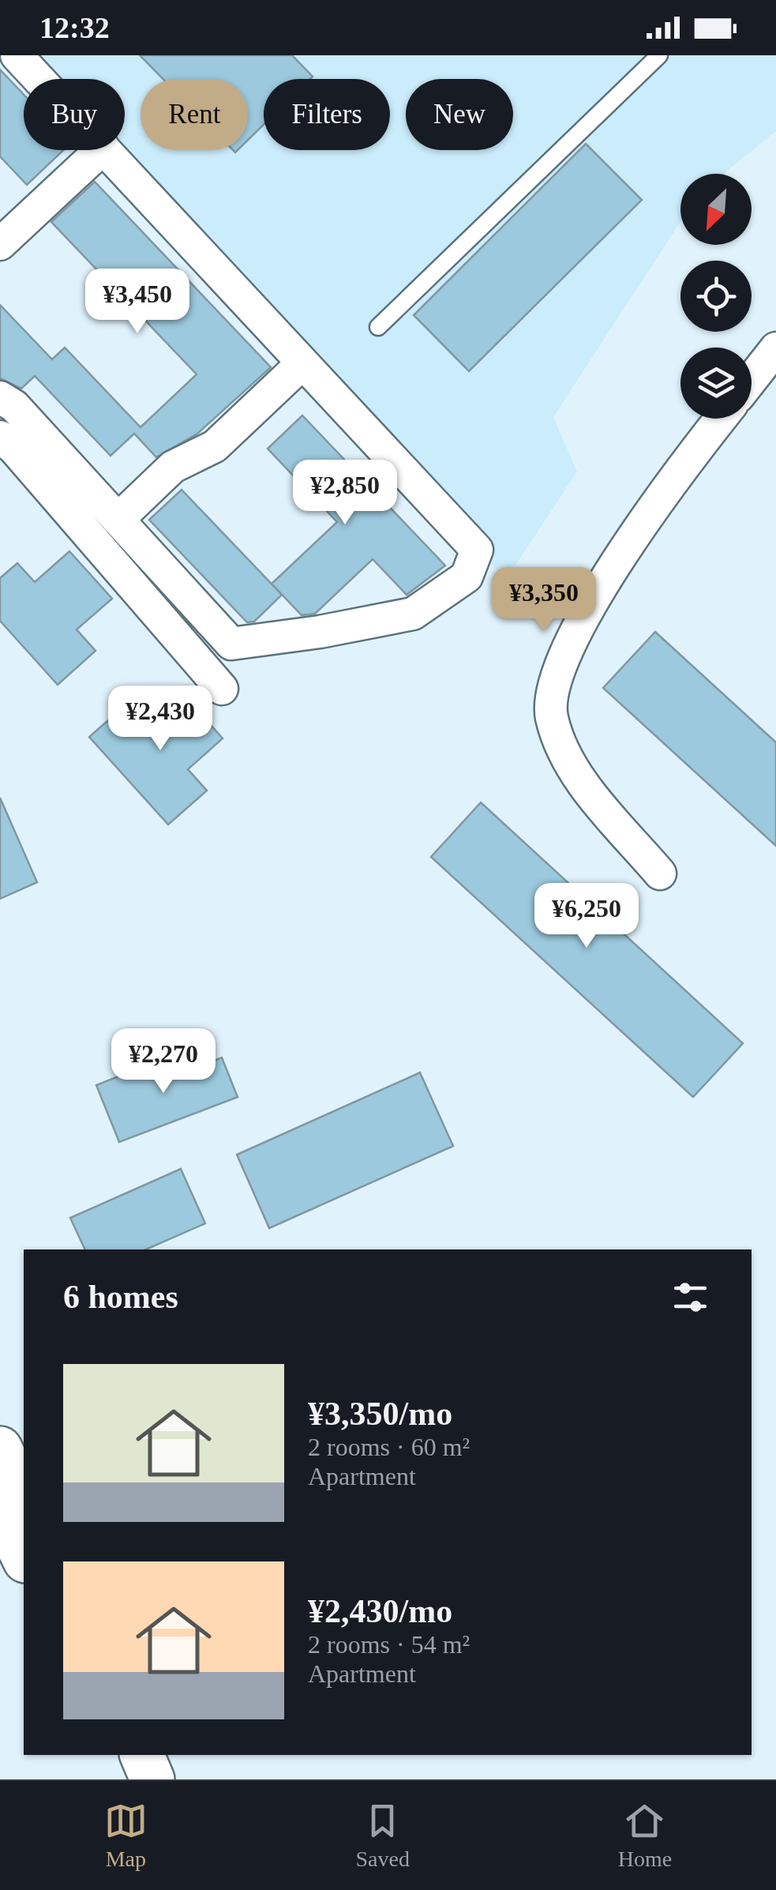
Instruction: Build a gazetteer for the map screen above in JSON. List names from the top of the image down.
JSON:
{
  "north": "bottom left",
  "page": {
    "status": "12:32",
    "chip": [
      "Buy",
      "Rent",
      "Filters",
      "New"
    ],
    "price": [
      "¥3,450",
      "¥2,850",
      "¥3,350",
      "¥2,430",
      "¥6,250",
      "¥2,270"
    ],
    "heading": "6 homes",
    "list": [
      {
        "name": "¥3,350/mo",
        "note": "2 rooms · 60 m² · Apartment"
      },
      {
        "name": "¥2,430/mo",
        "note": "2 rooms · 54 m² · Apartment"
      }
    ],
    "tabs": ["Map", "Saved", "Home"]
  }
}
